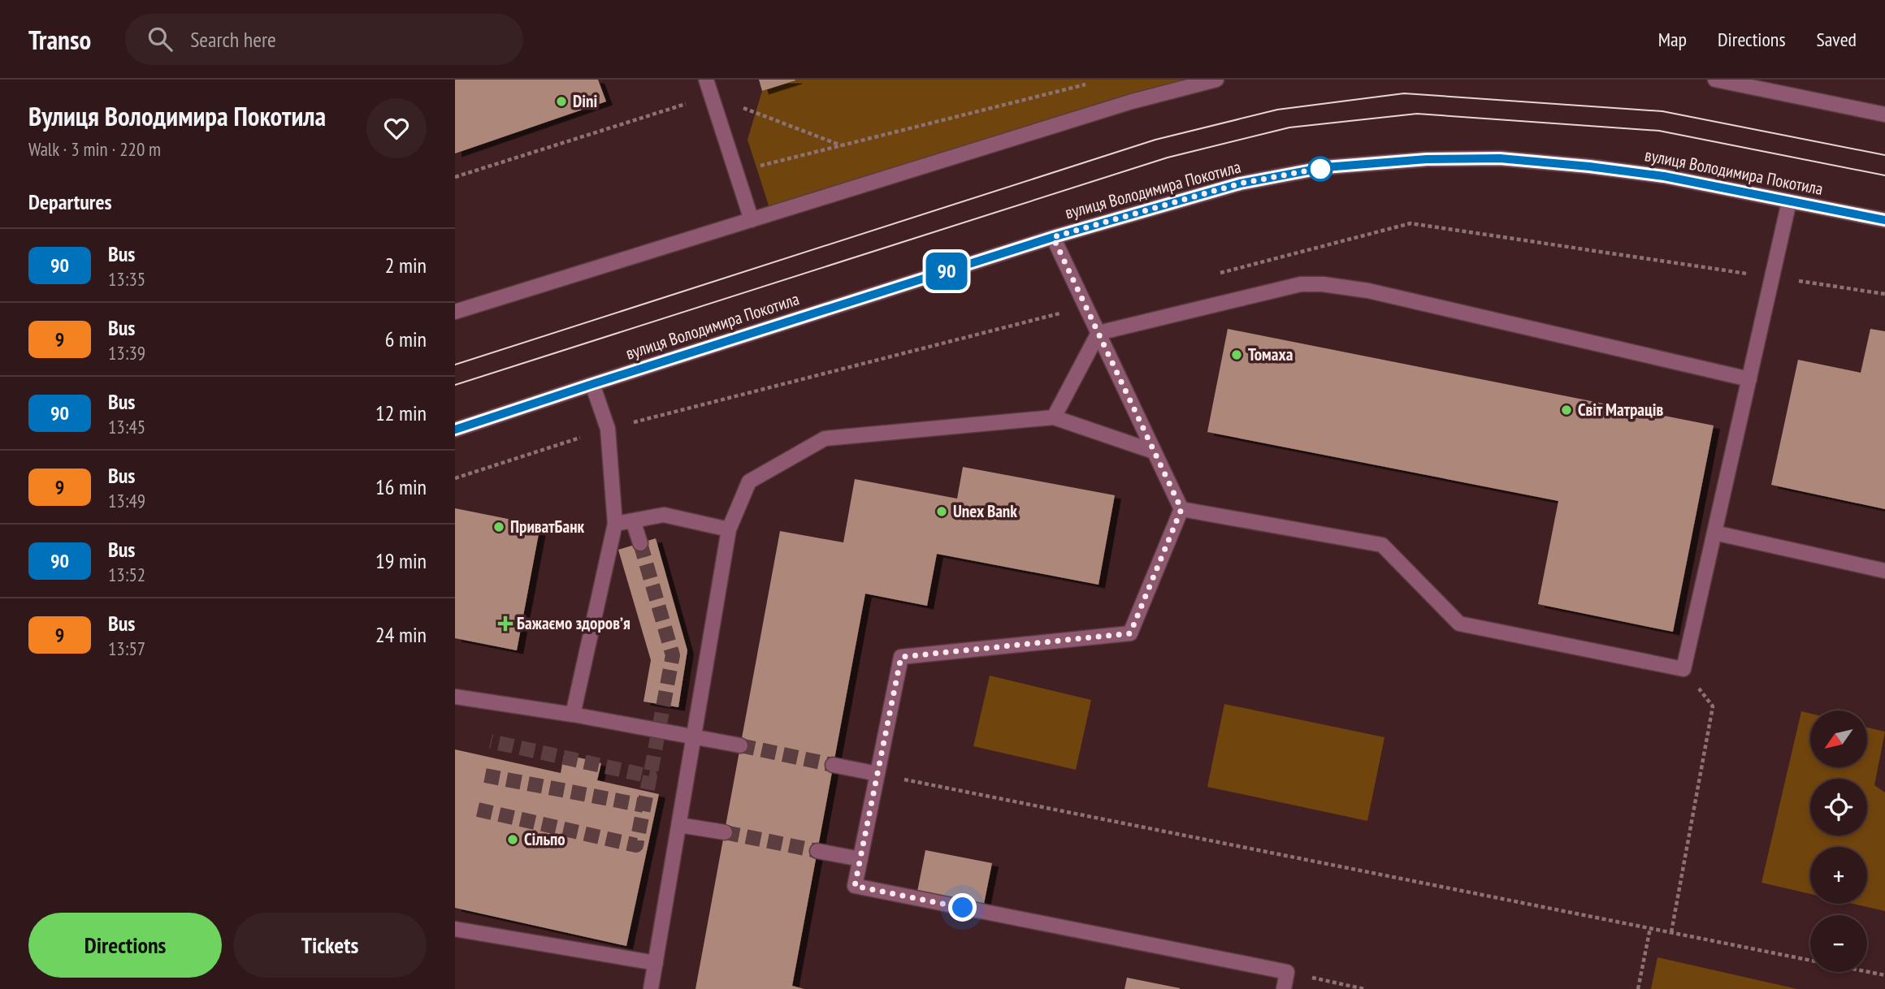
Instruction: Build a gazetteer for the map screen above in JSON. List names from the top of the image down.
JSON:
{
  "streets": {
    "street": ["вулиця Володимира Покотила"]
  },
  "places": {
    "other": [
      "Dini",
      "Томаха",
      "Світ Матраців",
      "Unex Bank",
      "ПриватБанк",
      "Сільпо"
    ],
    "health": ["Бажаємо здоровʼя"]
  },
  "lines": ["bus line 90"],
  "north": "bottom left",
  "page": {
    "header": "Transo",
    "search": "Search here",
    "nav": ["Map", "Directions", "Saved"],
    "heading": [
      ["Вулиця Володимира Покотила", "Walk · 3 min · 220 m"],
      "Departures"
    ],
    "on_map": "90",
    "list": [
      {
        "mark": "90",
        "name": "Bus",
        "note": "13:35",
        "value": "2 min"
      },
      {
        "mark": "9",
        "name": "Bus",
        "note": "13:39",
        "value": "6 min"
      },
      {
        "mark": "90",
        "name": "Bus",
        "note": "13:45",
        "value": "12 min"
      },
      {
        "mark": "9",
        "name": "Bus",
        "note": "13:49",
        "value": "16 min"
      },
      {
        "mark": "90",
        "name": "Bus",
        "note": "13:52",
        "value": "19 min"
      },
      {
        "mark": "9",
        "name": "Bus",
        "note": "13:57",
        "value": "24 min"
      }
    ],
    "map_buttons": ["+", "−"],
    "buttons": ["Directions", "Tickets"]
  }
}
